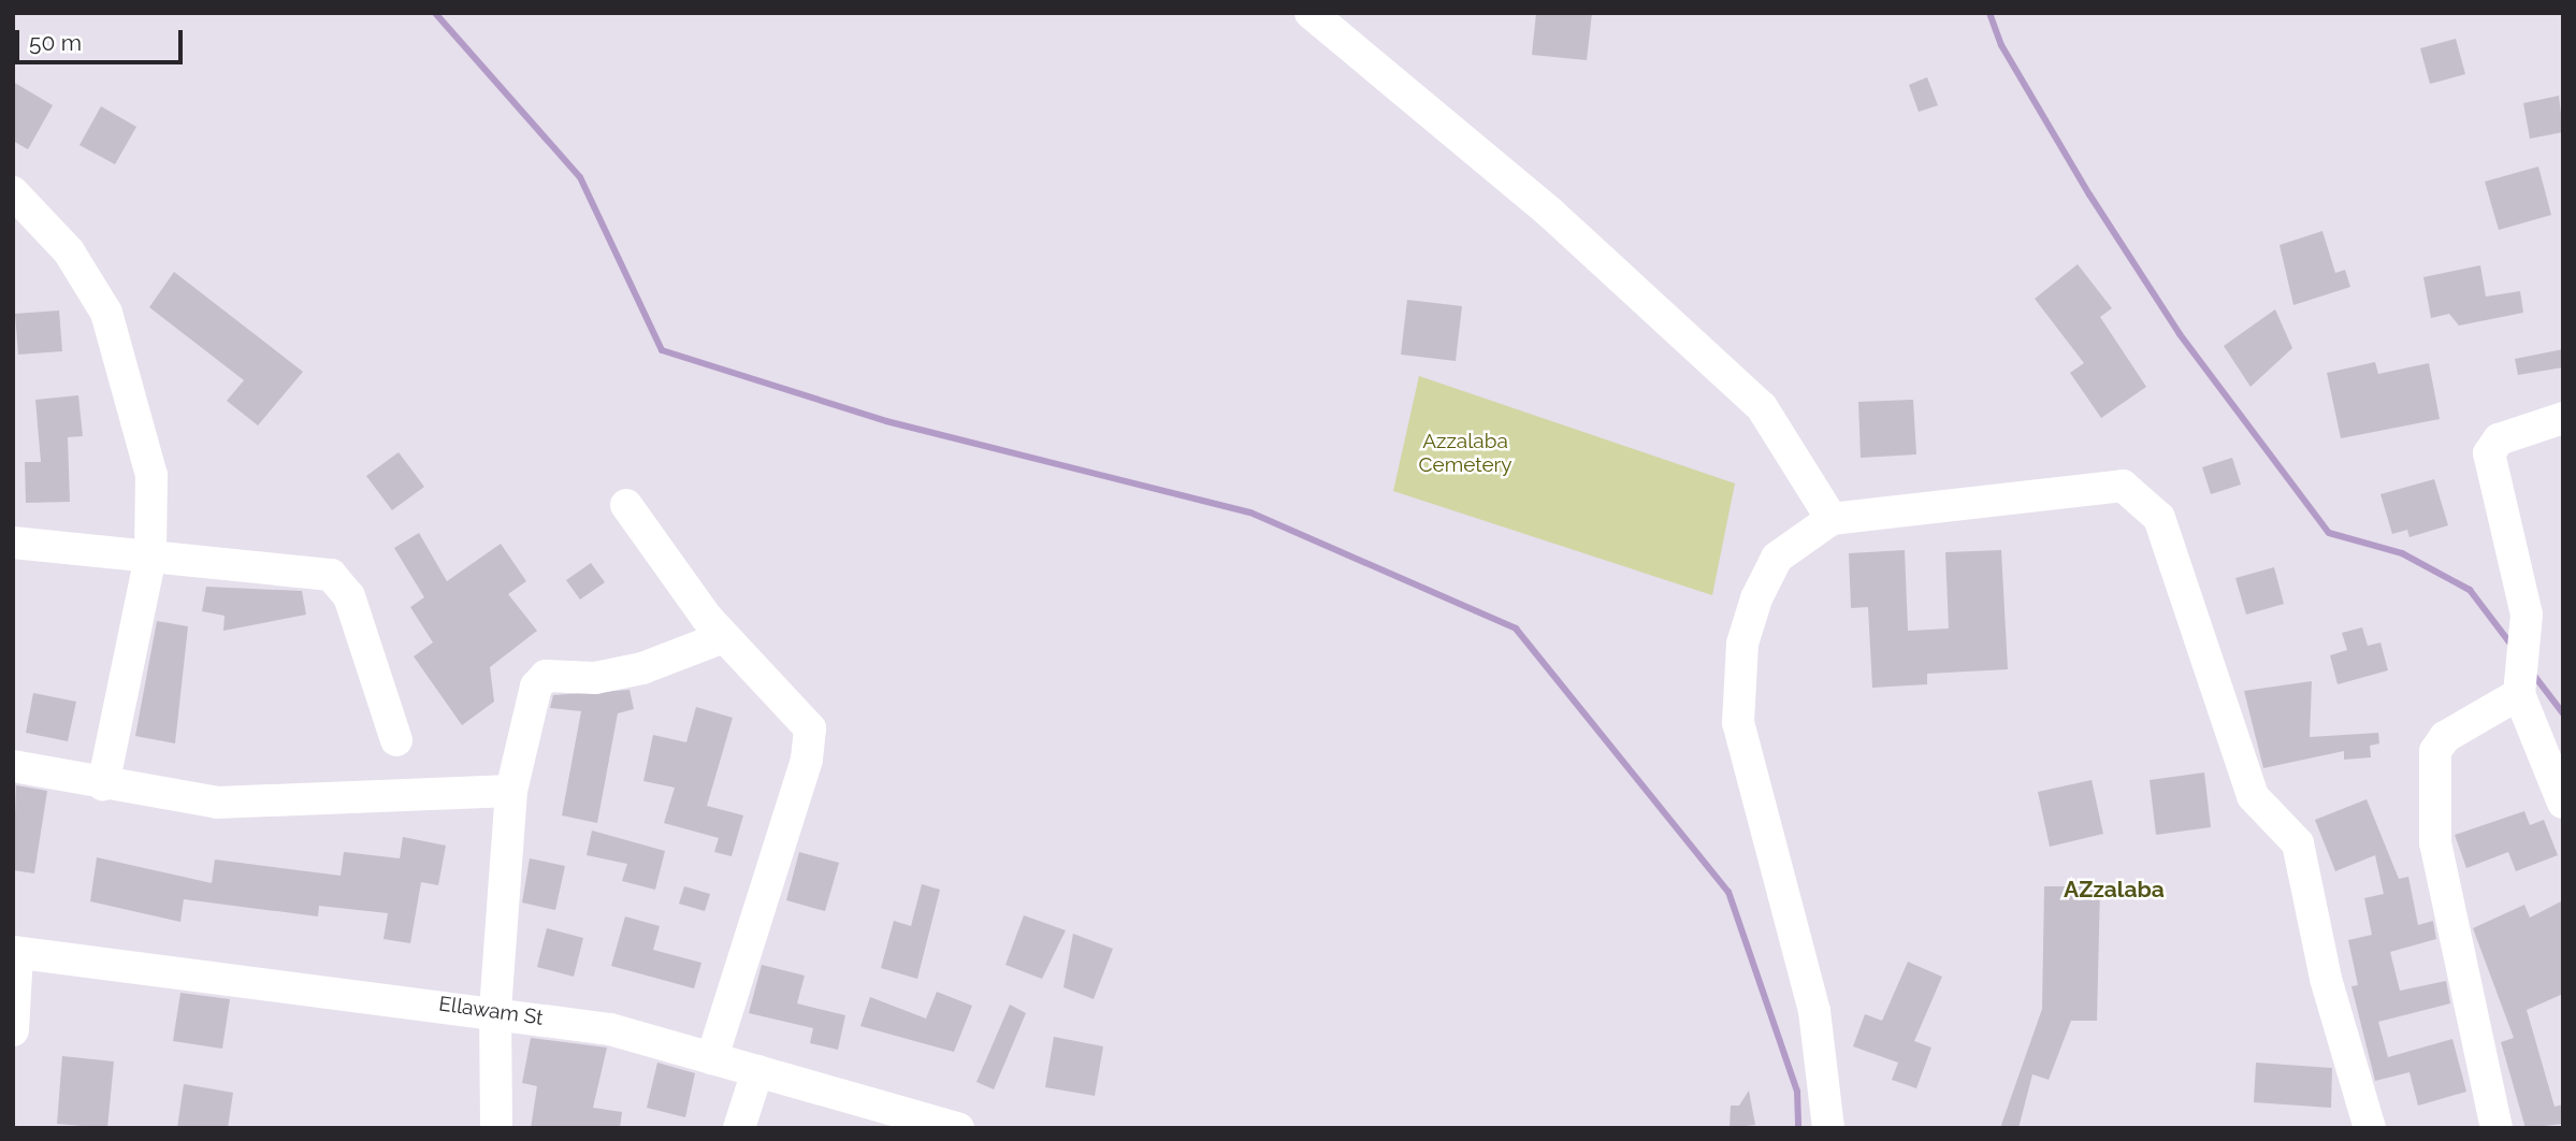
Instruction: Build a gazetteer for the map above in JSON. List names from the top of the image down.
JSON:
{
  "streets": {
    "street": ["Ellawam St"]
  },
  "districts": ["AZzalaba"],
  "parks": ["Azzalaba Cemetery"],
  "scale_bar": "50 m"
}
